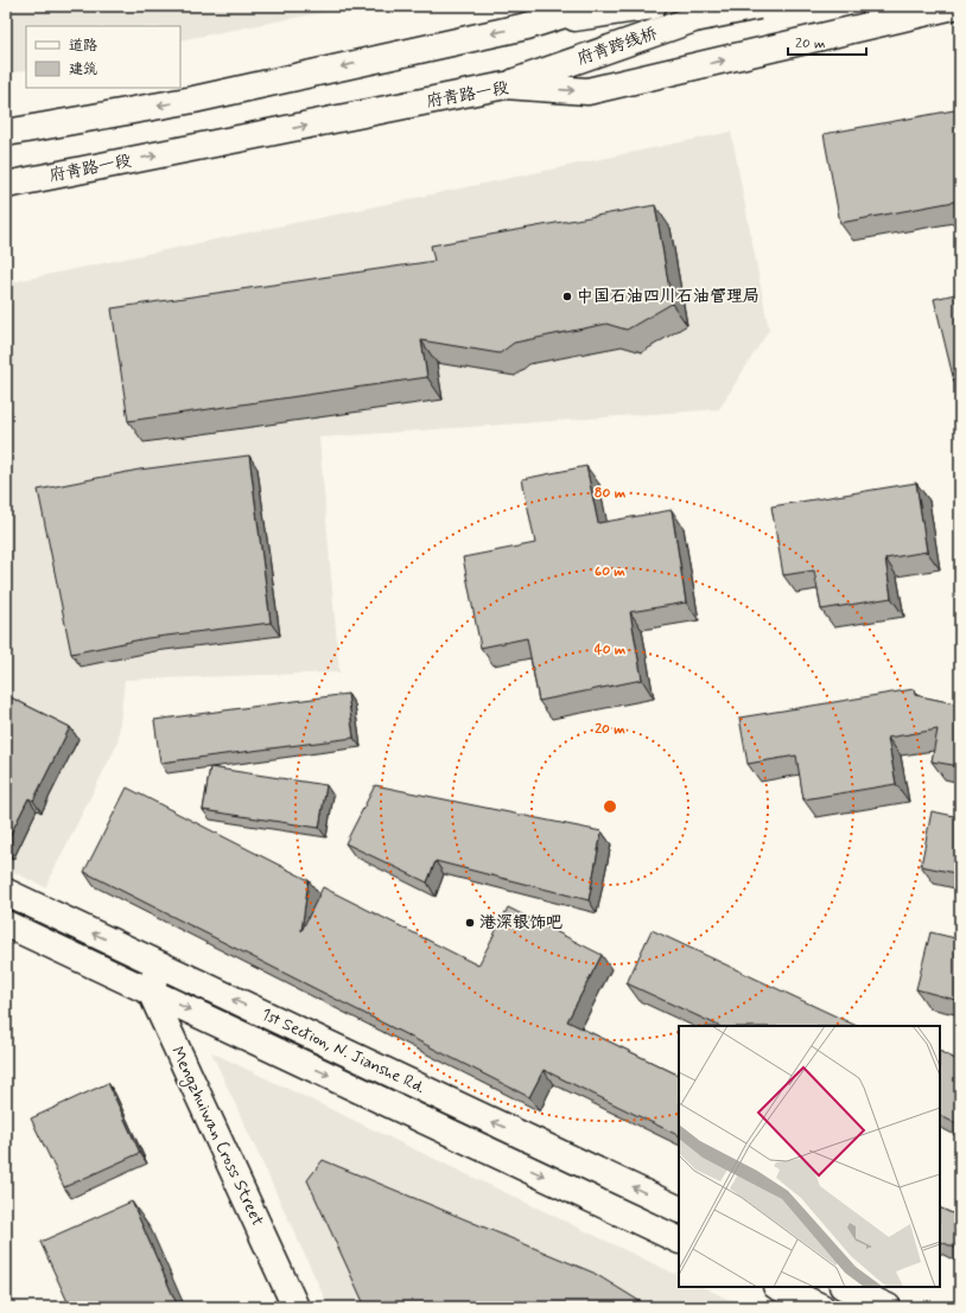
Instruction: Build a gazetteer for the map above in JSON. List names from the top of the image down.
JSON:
{
  "streets": {
    "main road": [
      "府青跨线桥",
      "府青路一段",
      "1st Section, N. Jianshe Rd.",
      "Mengzhuiwan Cross Street"
    ]
  },
  "crossings": [
    ["府青跨线桥", "府青路一段"],
    ["1st Section, N. Jianshe Rd.", "Mengzhuiwan Cross Street"]
  ],
  "places": ["中国石油四川石油管理局", "港深银饰吧"],
  "legend": ["道路", "建筑"],
  "scale_bar": "20 m",
  "rings": [
    "80 m",
    "60 m",
    "40 m",
    "20 m"
  ]
}
